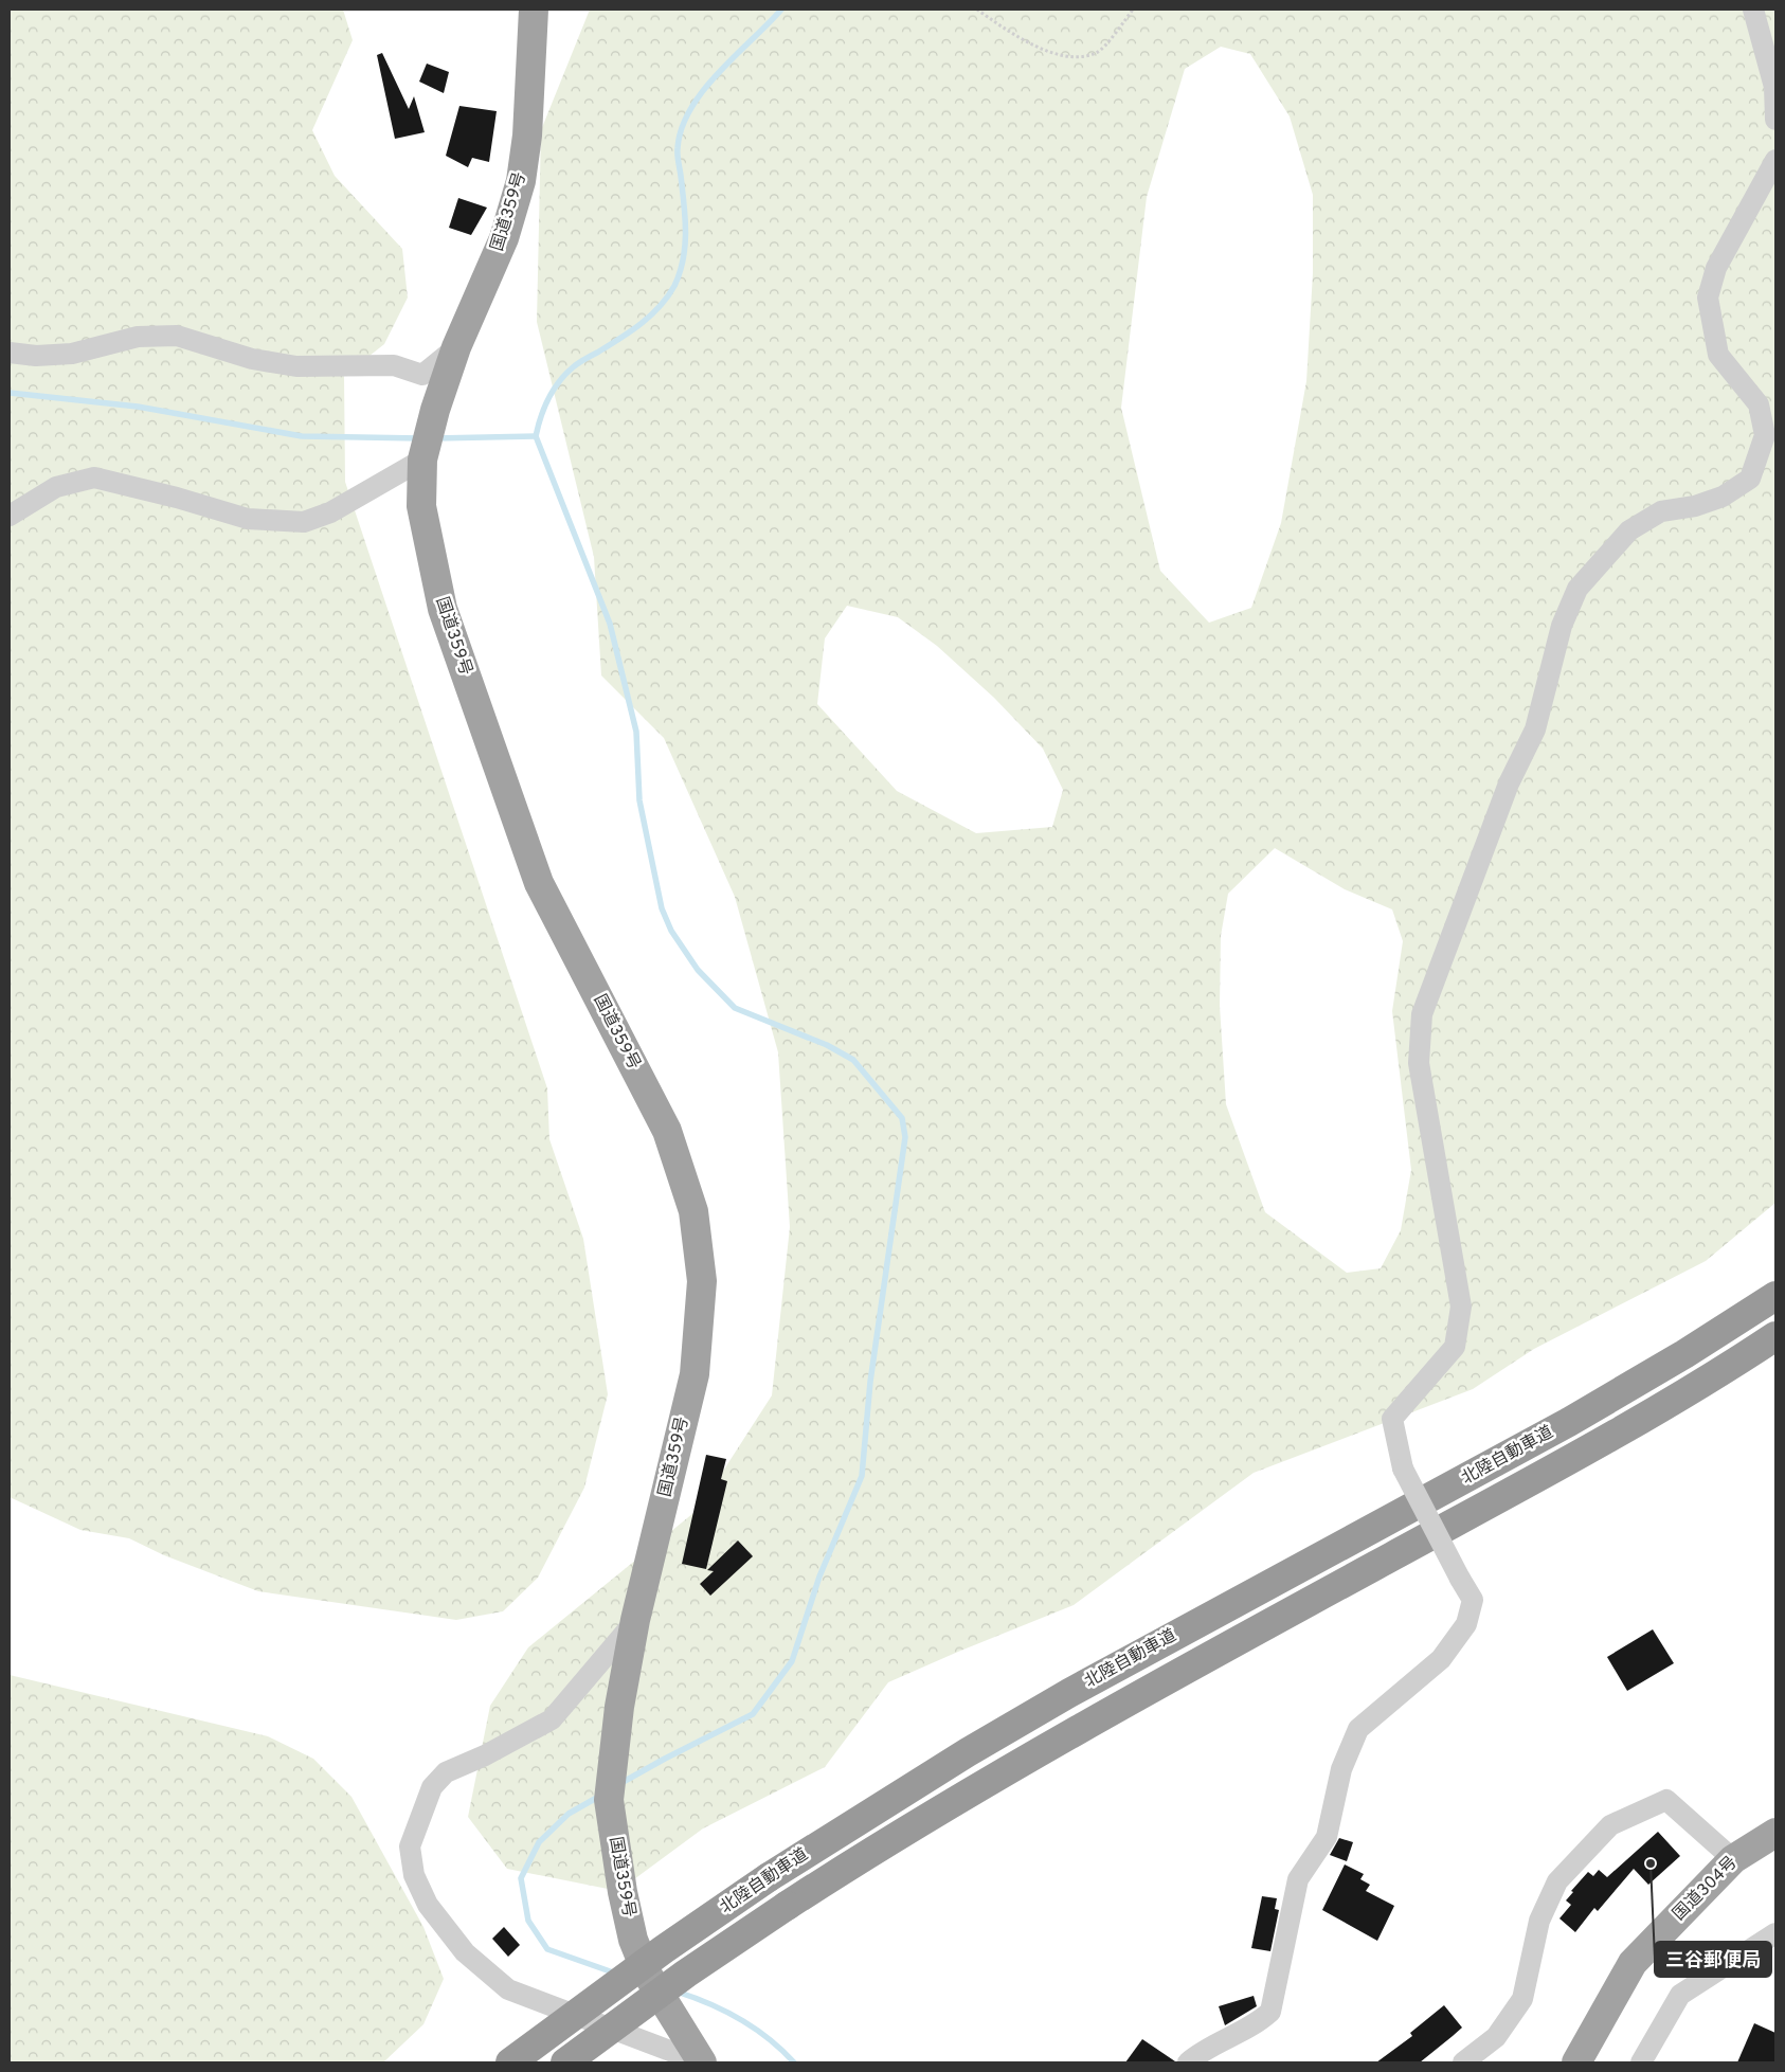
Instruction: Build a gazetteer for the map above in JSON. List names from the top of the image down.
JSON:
{
  "streets": {
    "highway": ["国道359号", "北陸自動車道", "国道304号"]
  },
  "places": ["三谷郵便局"]
}
